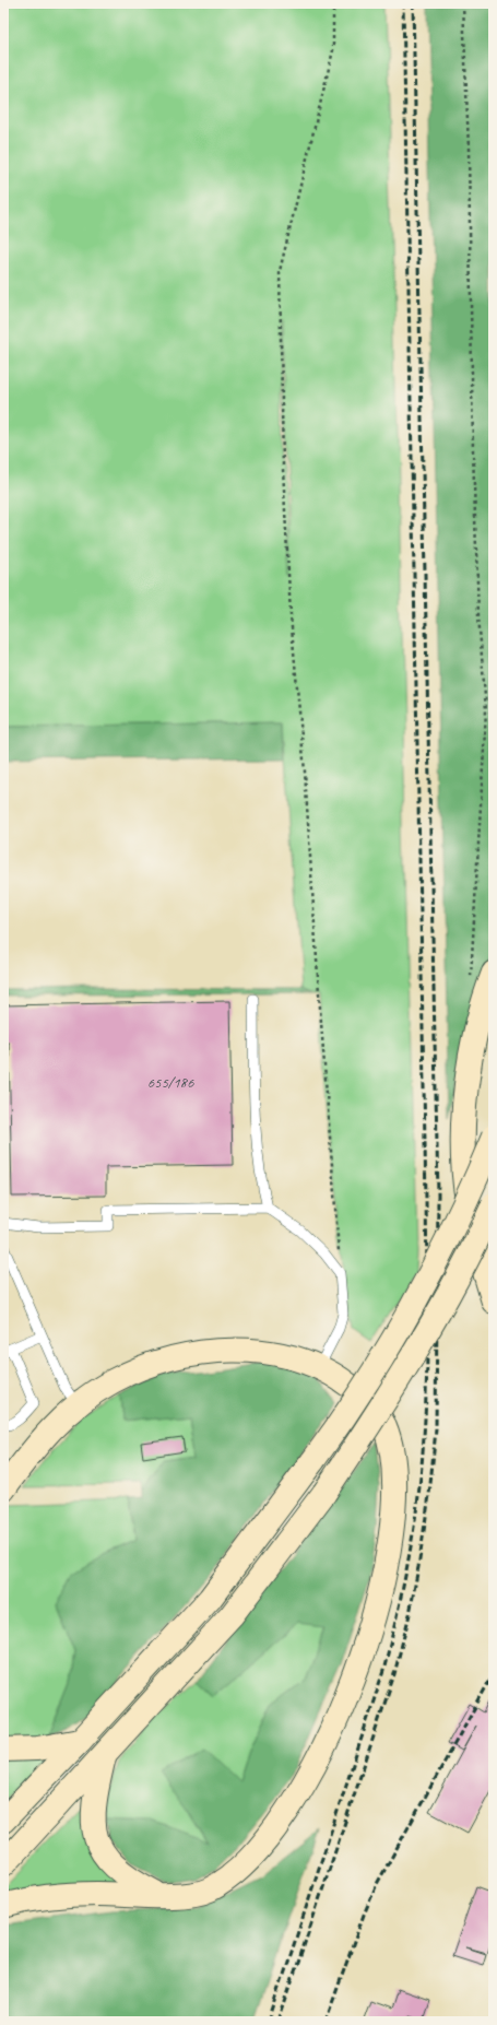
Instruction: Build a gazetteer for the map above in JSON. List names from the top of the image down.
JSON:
{
  "house_numbers": ["655/186"]
}
